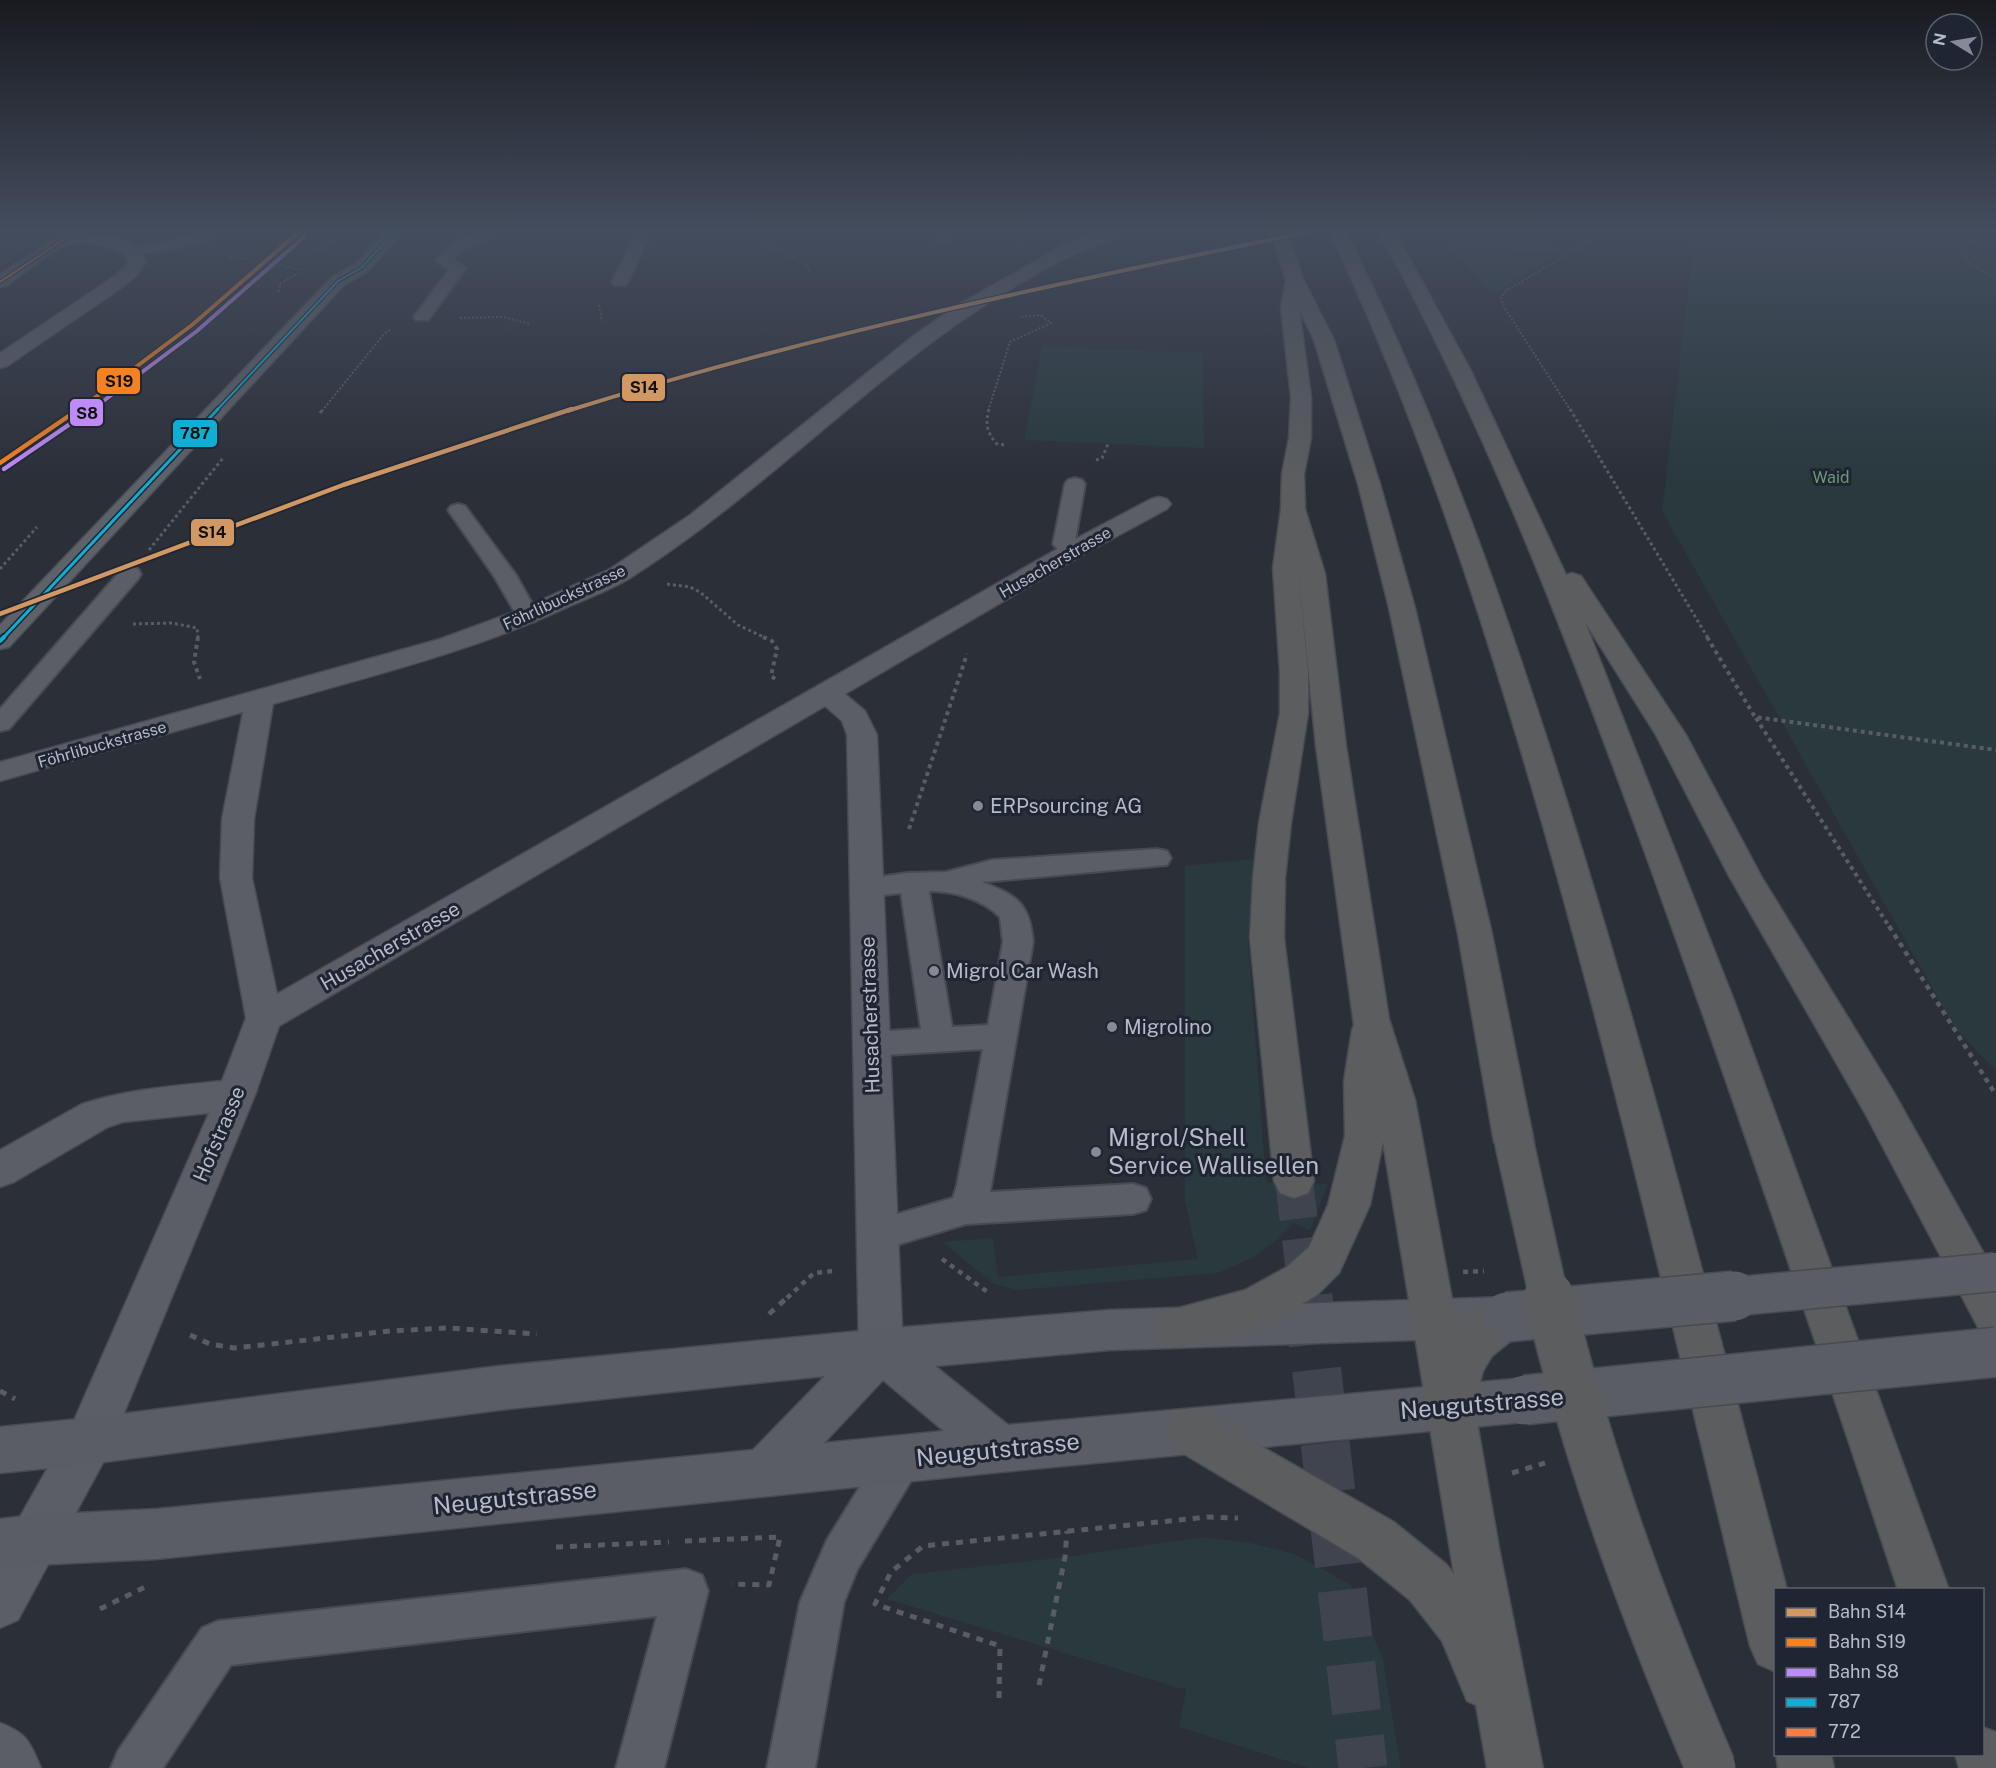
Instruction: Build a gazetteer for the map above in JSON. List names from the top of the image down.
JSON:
{
  "streets": {
    "main road": ["Neugutstrasse"],
    "street": ["Husacherstrasse", "Föhrlibuckstrasse", "Hofstrasse"]
  },
  "crossings": [
    ["Husacherstrasse", "Hofstrasse"],
    ["Hofstrasse", "Neugutstrasse"]
  ],
  "parks": ["Waid"],
  "places": [
    "ERPsourcing AG",
    "Migrol Car Wash",
    "Migrolino",
    "Migrol/Shell Service Wallisellen"
  ],
  "lines": [
    "rail line S14",
    "rail line S19",
    "rail line S8",
    "transit line 787"
  ],
  "legend": [
    "Bahn S14",
    "Bahn S19",
    "Bahn S8",
    "787",
    "772"
  ],
  "north": "left"
}
